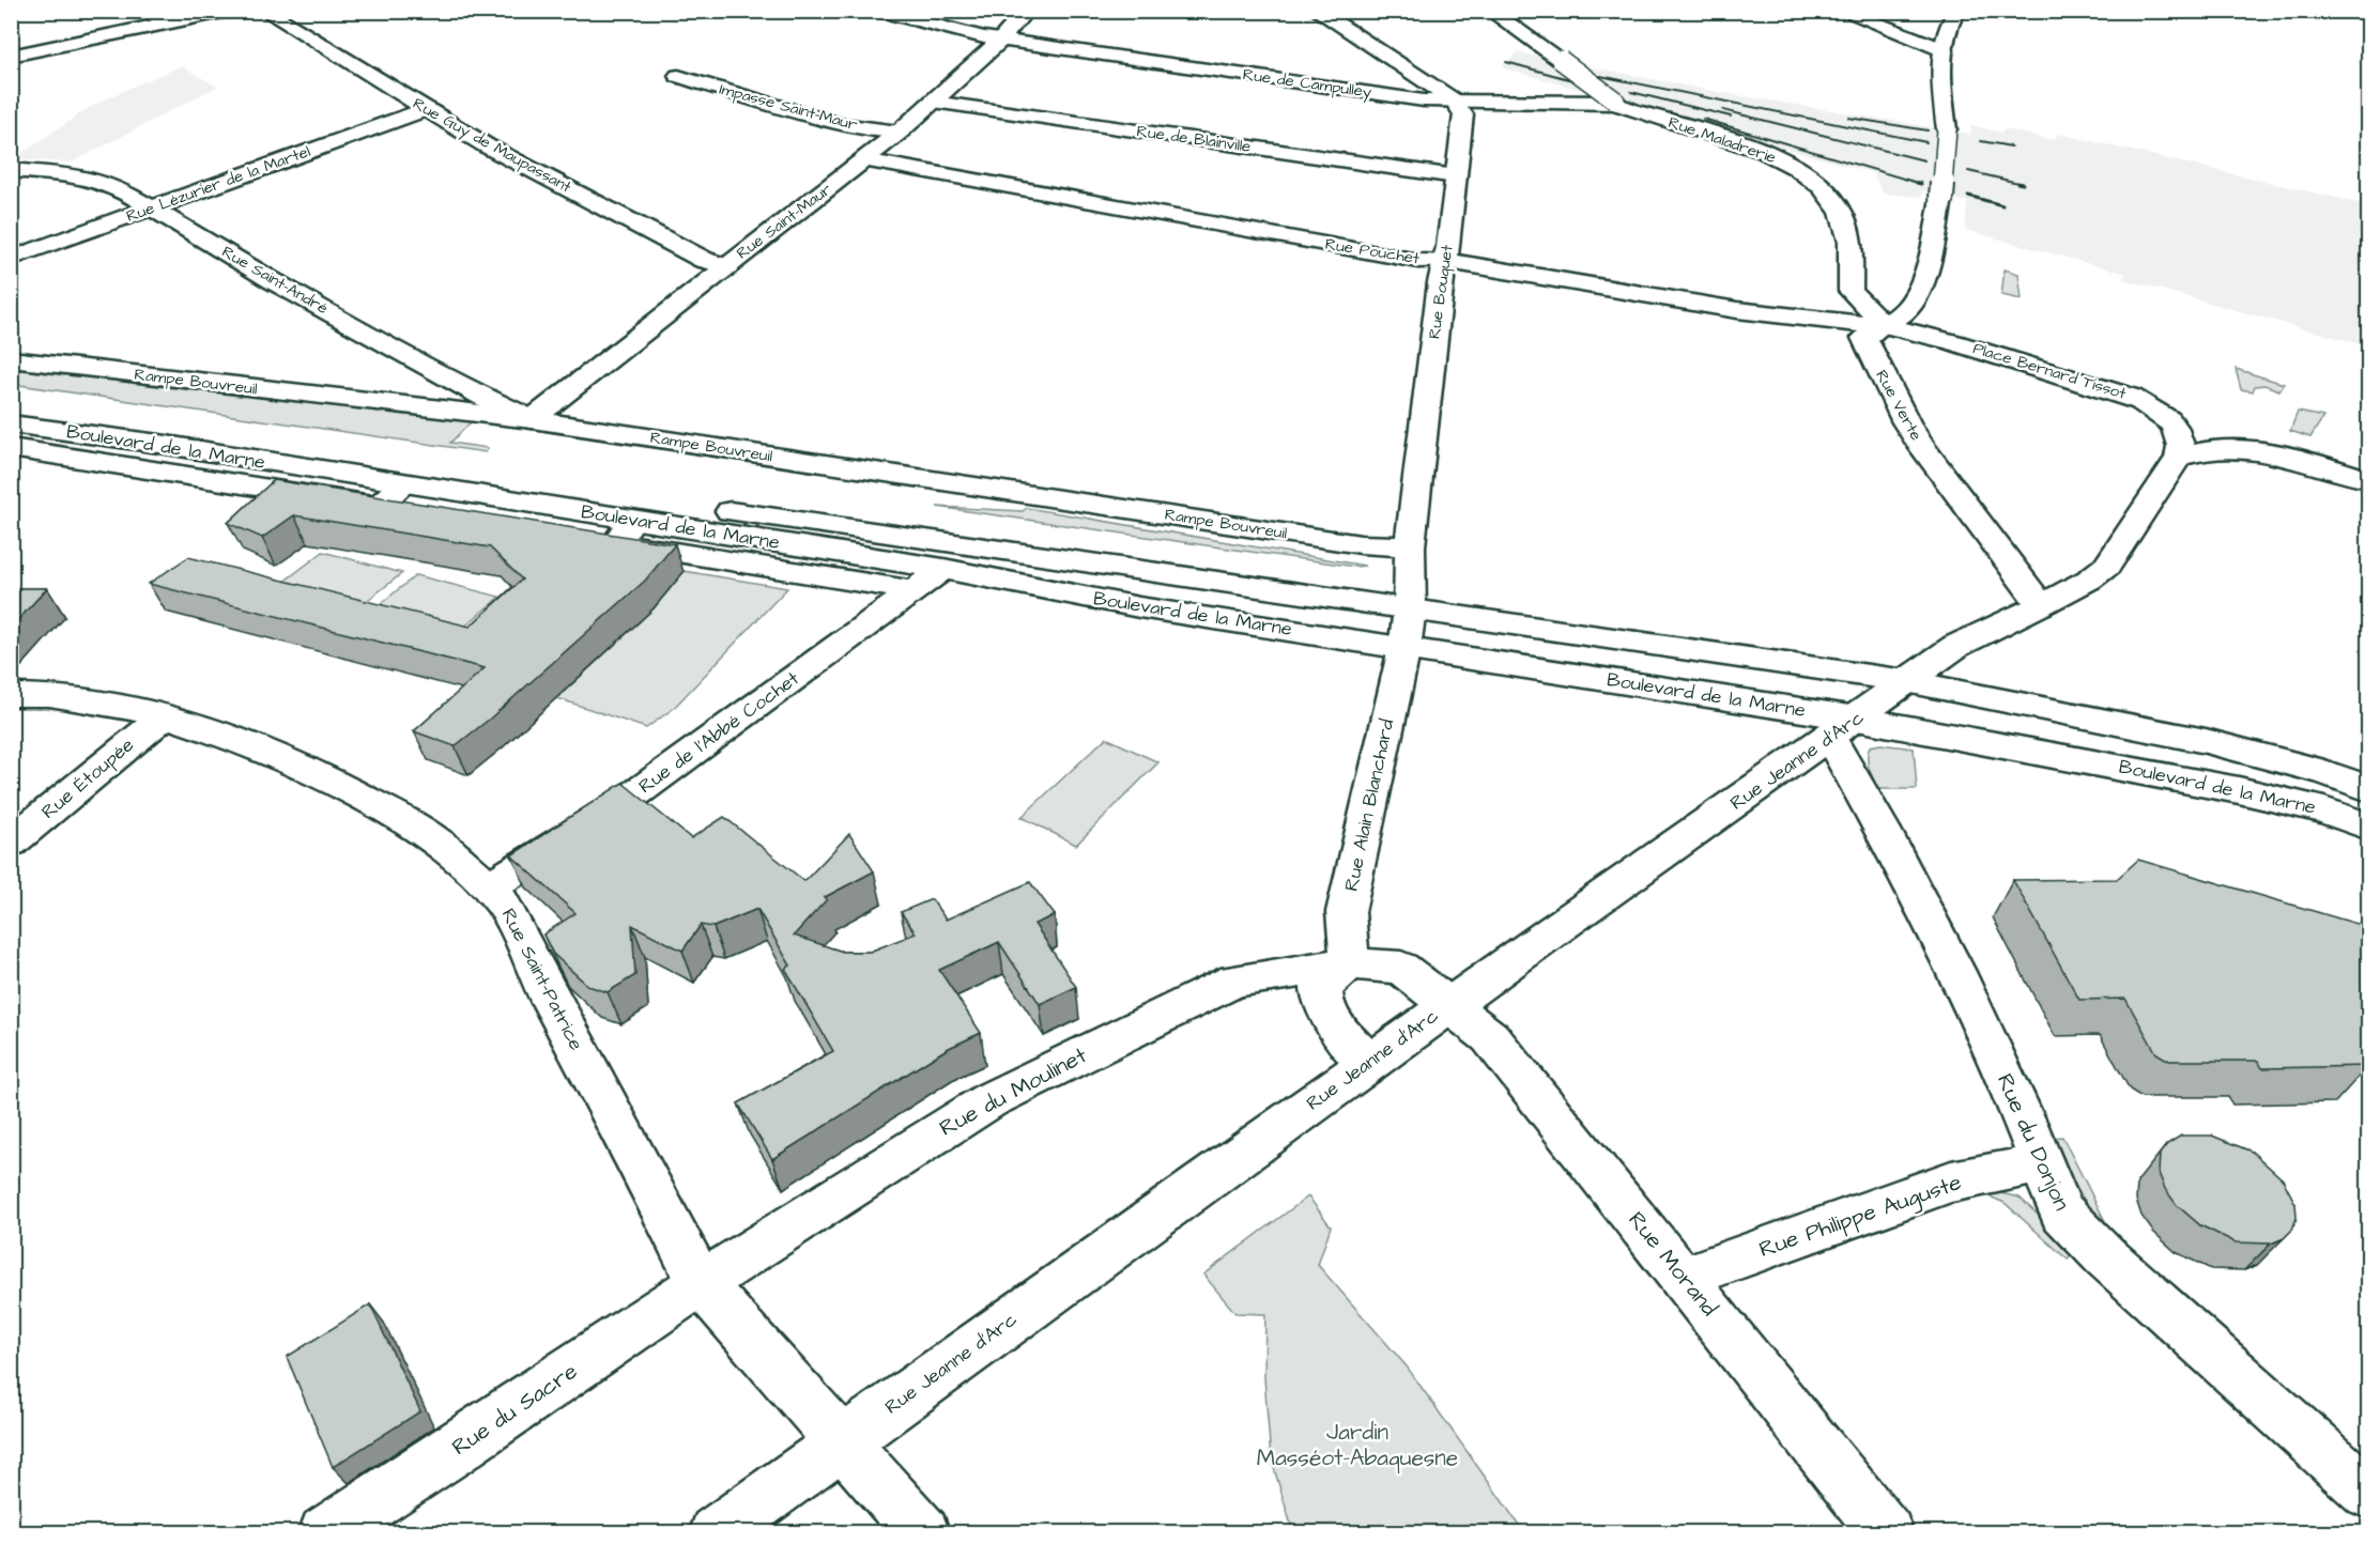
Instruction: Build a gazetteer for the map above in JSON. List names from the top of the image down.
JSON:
{
  "streets": {
    "street": [
      "Rue de Campulley",
      "Impasse Saint-Maur",
      "Rue de Blainville",
      "Rue Maladrerie",
      "Rue Guy de Maupassant",
      "Rue Lézurier de la Martel",
      "Rue Saint-Maur",
      "Rue Pouchet",
      "Rue Saint-André",
      "Rue Bouquet",
      "Place Bernard Tissot",
      "Rampe Bouvreuil",
      "Rue Verte",
      "Boulevard de la Marne",
      "Rue de l'Abbé Cochet",
      "Rue Jeanne d'Arc",
      "Rue Étoupée",
      "Rue Alain Blanchard",
      "Rue Saint-Patrice",
      "Rue du Moulinet",
      "Rue du Donjon",
      "Rue Philippe Auguste",
      "Rue Morand",
      "Rue du Sacre"
    ]
  },
  "crossings": [
    ["Rue de Campulley", "Rue Maladrerie"],
    ["Rue de Campulley", "Rue Saint-Maur"],
    ["Rue de Campulley", "Rue Bouquet"],
    ["Impasse Saint-Maur", "Rue Saint-Maur"],
    ["Rue de Blainville", "Rue Saint-Maur"],
    ["Rue de Blainville", "Rue Bouquet"],
    ["Rue Maladrerie", "Rue Pouchet"],
    ["Rue Maladrerie", "Place Bernard Tissot"],
    ["Rue Maladrerie", "Rue Verte"],
    ["Rue Guy de Maupassant", "Rue Lézurier de la Martel"],
    ["Rue Guy de Maupassant", "Rue Saint-Maur"],
    ["Rue Lézurier de la Martel", "Rue Saint-André"],
    ["Rue Saint-Maur", "Rue Pouchet"],
    ["Rue Saint-Maur", "Rue Saint-André"],
    ["Rue Saint-Maur", "Rampe Bouvreuil"],
    ["Rue Pouchet", "Rue Bouquet"],
    ["Rue Pouchet", "Place Bernard Tissot"],
    ["Rue Pouchet", "Rue Verte"],
    ["Rue Saint-André", "Rampe Bouvreuil"],
    ["Rue Bouquet", "Rampe Bouvreuil"],
    ["Rue Bouquet", "Boulevard de la Marne"],
    ["Rue Bouquet", "Rue Alain Blanchard"],
    ["Place Bernard Tissot", "Rue Verte"],
    ["Rue Verte", "Rue Jeanne d'Arc"],
    ["Boulevard de la Marne", "Rue de l'Abbé Cochet"],
    ["Boulevard de la Marne", "Rue Jeanne d'Arc"],
    ["Boulevard de la Marne", "Rue Alain Blanchard"],
    ["Boulevard de la Marne", "Rue du Donjon"],
    ["Rue de l'Abbé Cochet", "Rue Saint-Patrice"],
    ["Rue Jeanne d'Arc", "Rue Saint-Patrice"],
    ["Rue Jeanne d'Arc", "Rue du Donjon"],
    ["Rue Jeanne d'Arc", "Rue Morand"],
    ["Rue Étoupée", "Rue Saint-Patrice"],
    ["Rue Alain Blanchard", "Rue du Moulinet"],
    ["Rue Saint-Patrice", "Rue du Moulinet"],
    ["Rue Saint-Patrice", "Rue du Sacre"],
    ["Rue du Moulinet", "Rue du Sacre"],
    ["Rue du Donjon", "Rue Philippe Auguste"],
    ["Rue Philippe Auguste", "Rue Morand"]
  ],
  "parks": ["Jardin Masséot-Abaquesne"]
}
